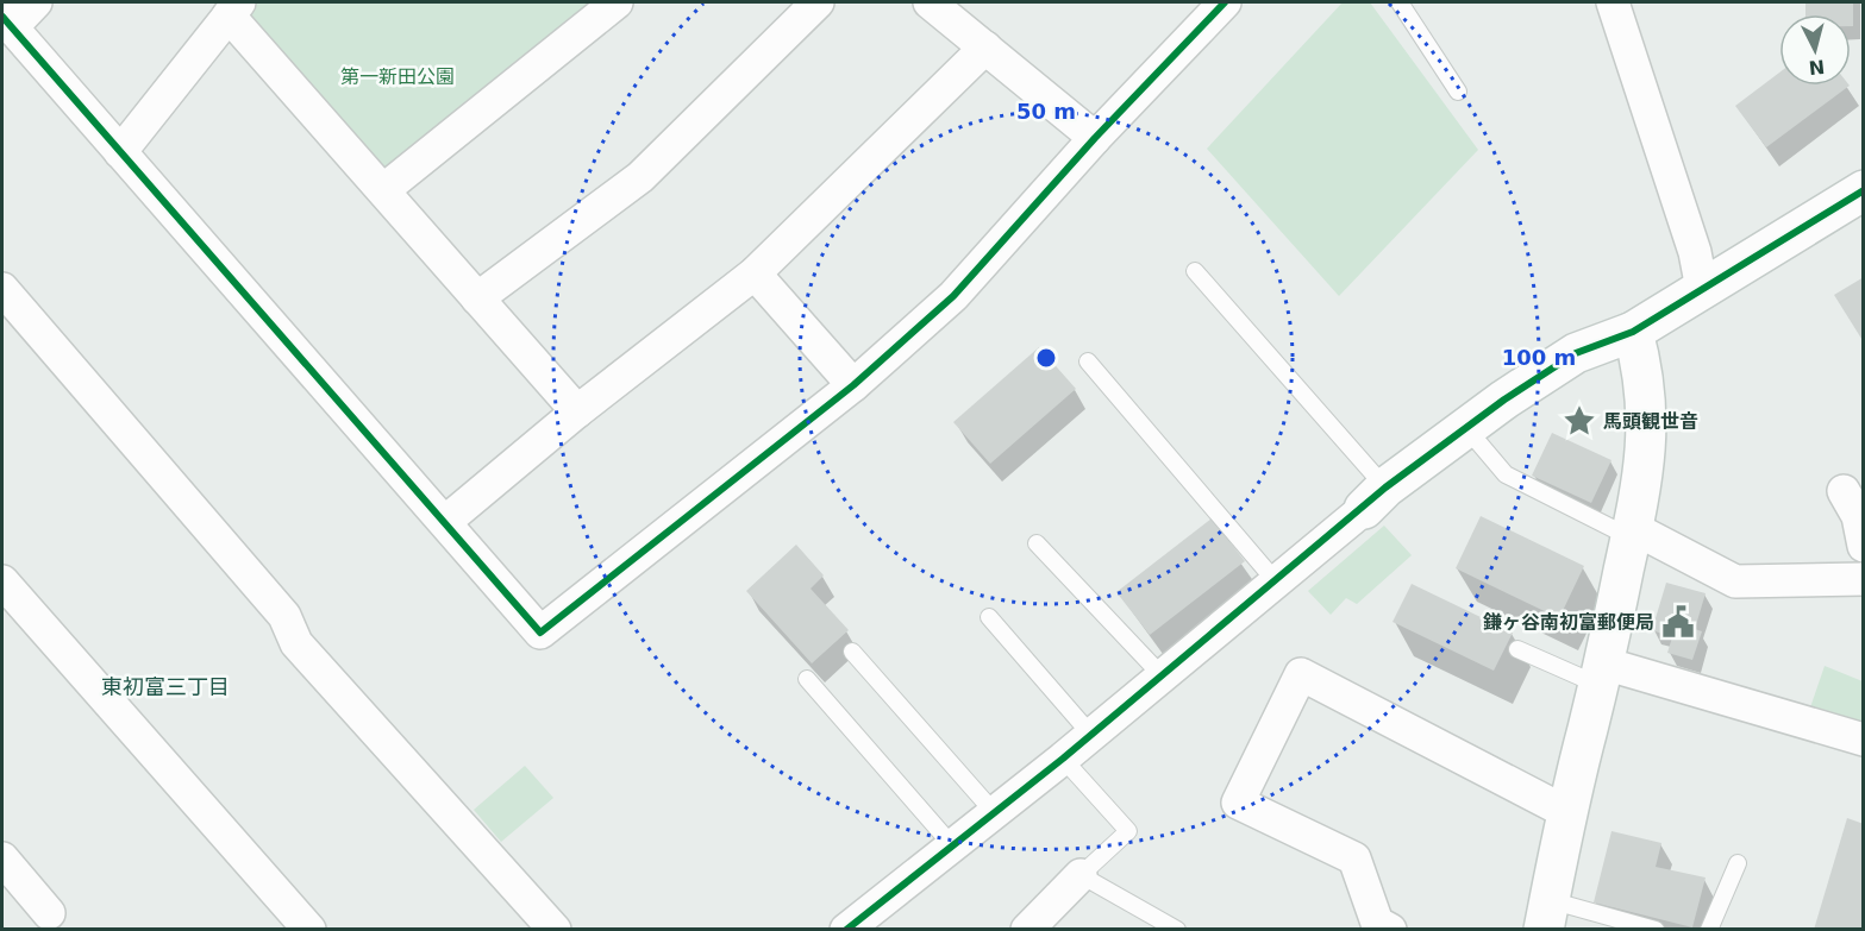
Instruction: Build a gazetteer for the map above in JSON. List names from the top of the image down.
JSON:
{
  "districts": ["東初富三丁目"],
  "parks": ["第一新田公園"],
  "places": {
    "place": ["馬頭観世音"],
    "public building": ["鎌ヶ谷南初富郵便局"]
  },
  "north": "bottom",
  "rings": ["50 m", "100 m"]
}
